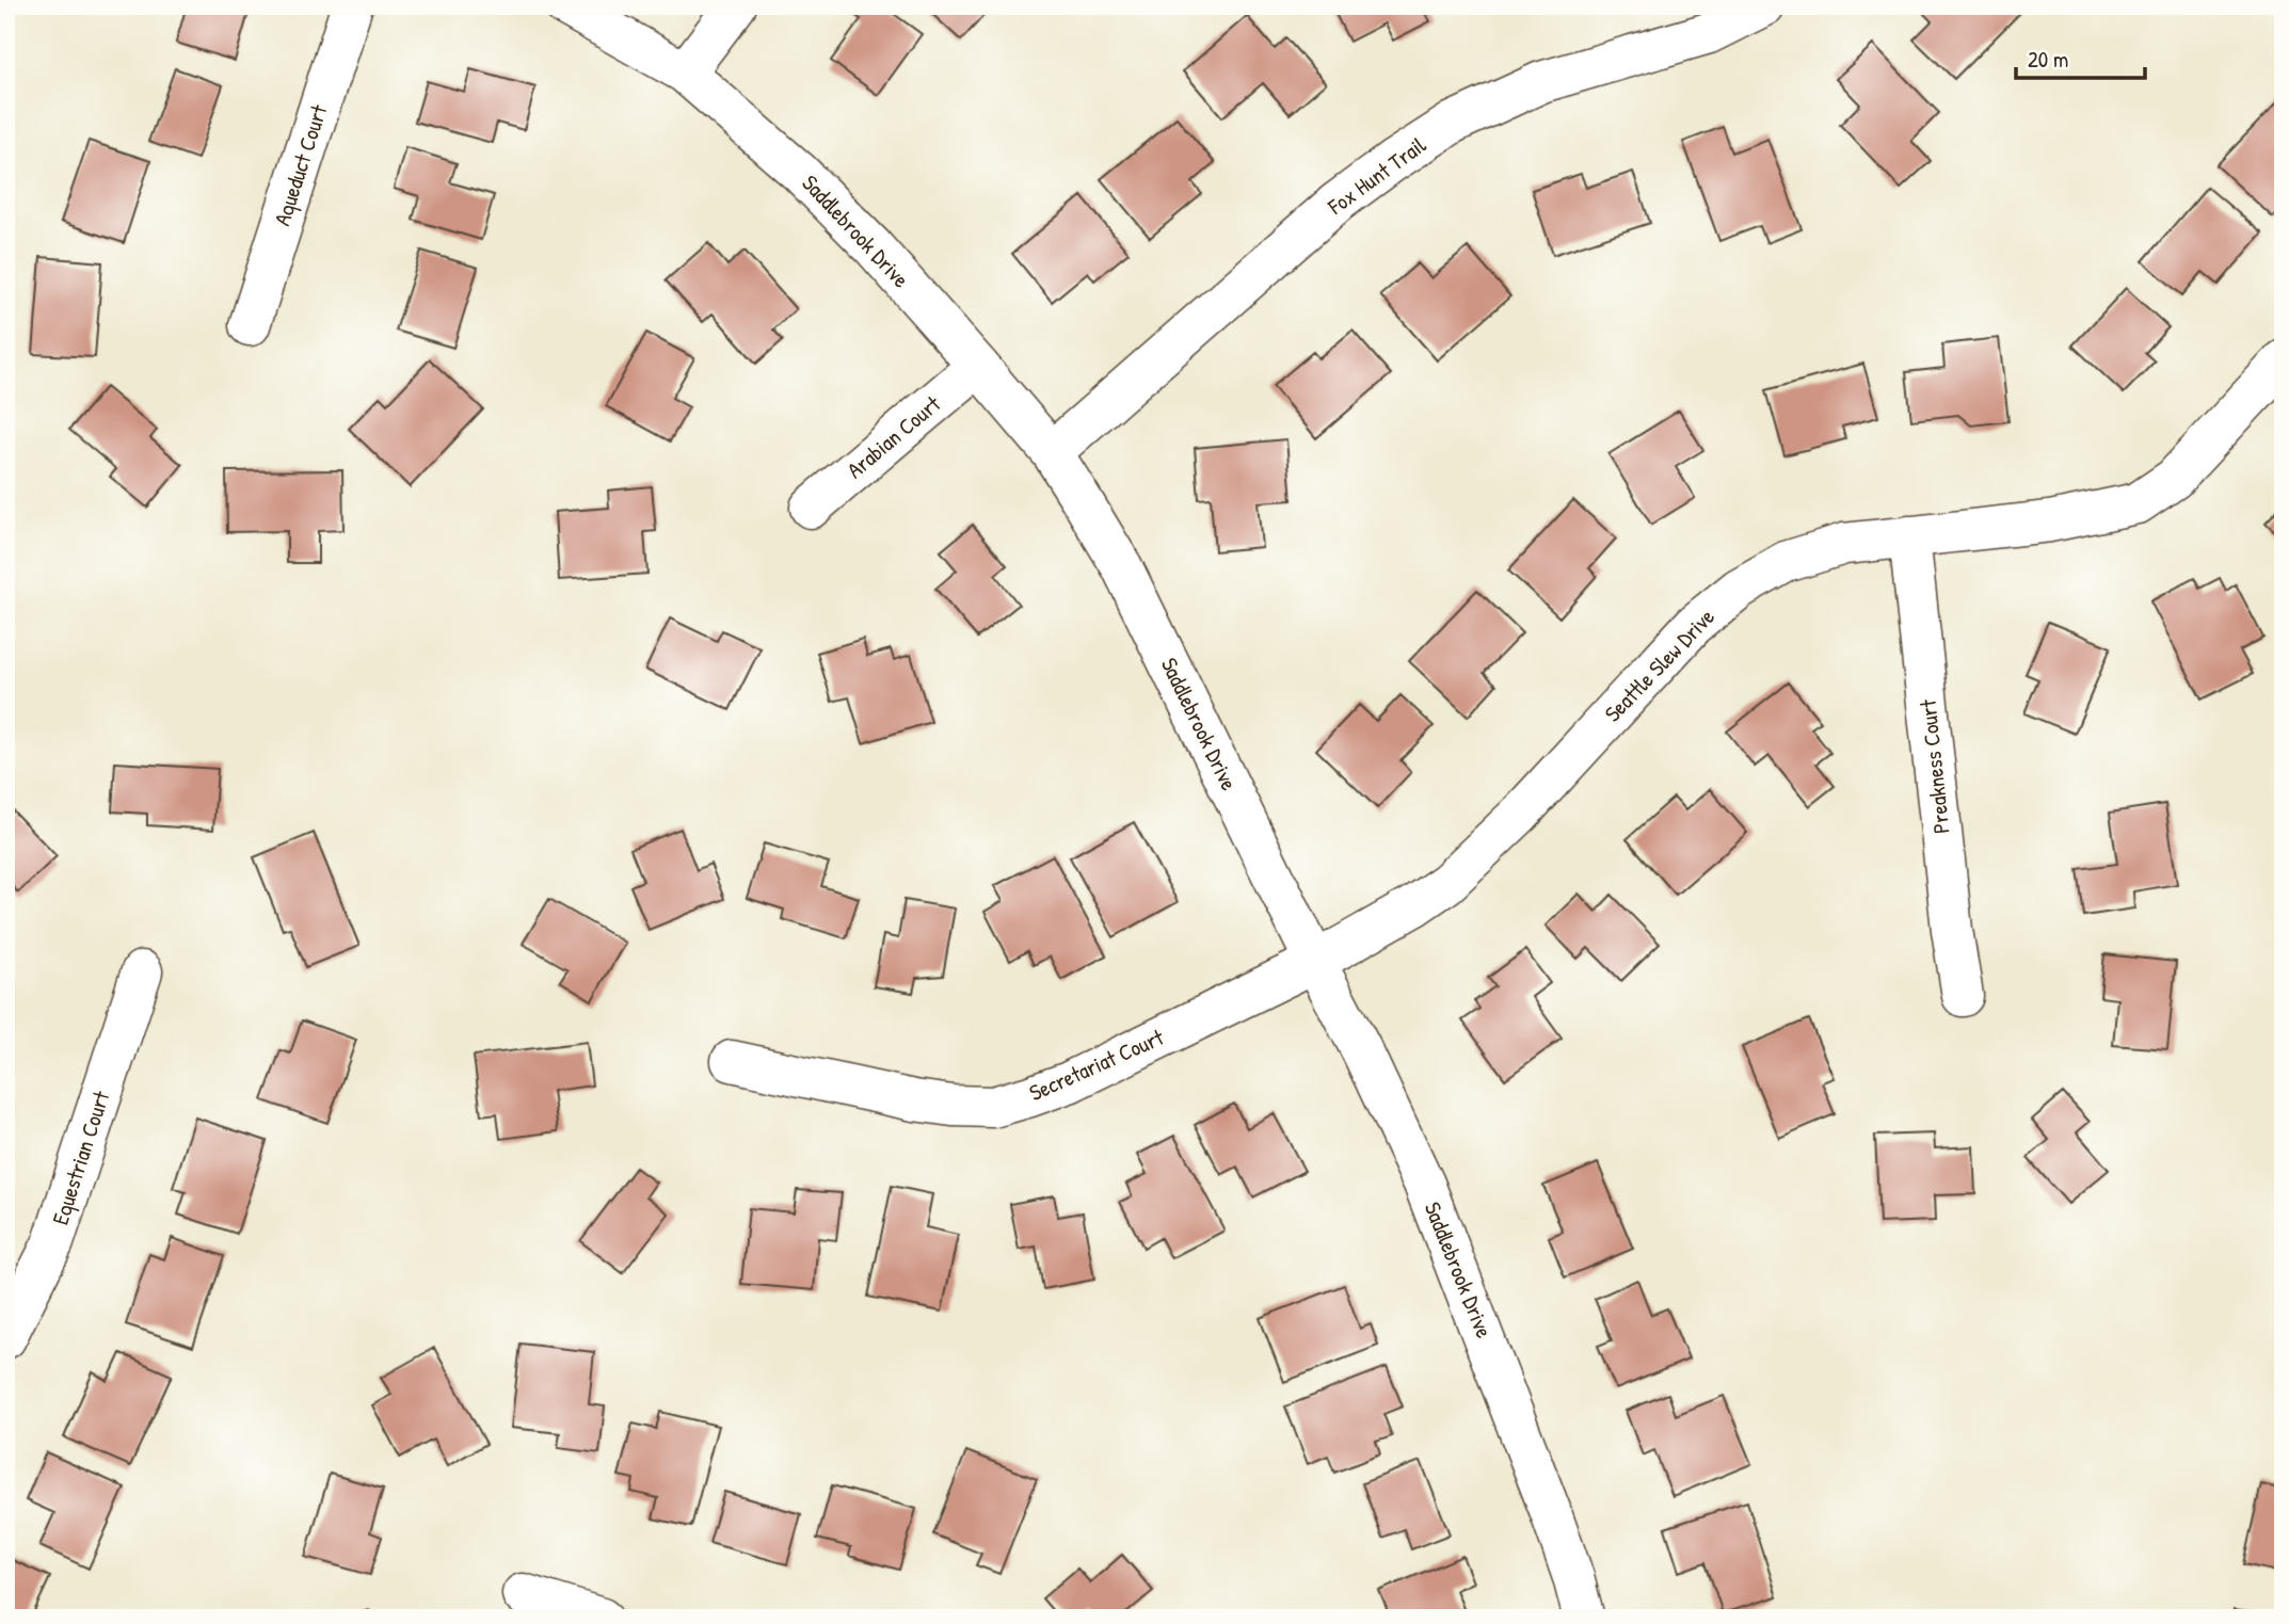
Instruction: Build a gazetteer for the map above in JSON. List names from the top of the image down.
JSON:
{
  "streets": {
    "street": [
      "Aqueduct Court",
      "Fox Hunt Trail",
      "Saddlebrook Drive",
      "Arabian Court",
      "Seattle Slew Drive",
      "Preakness Court",
      "Secretariat Court",
      "Equestrian Court"
    ]
  },
  "crossings": [
    ["Fox Hunt Trail", "Saddlebrook Drive"],
    ["Saddlebrook Drive", "Arabian Court"],
    ["Saddlebrook Drive", "Seattle Slew Drive"],
    ["Saddlebrook Drive", "Secretariat Court"],
    ["Seattle Slew Drive", "Preakness Court"],
    ["Seattle Slew Drive", "Secretariat Court"]
  ],
  "scale_bar": "20 m"
}
